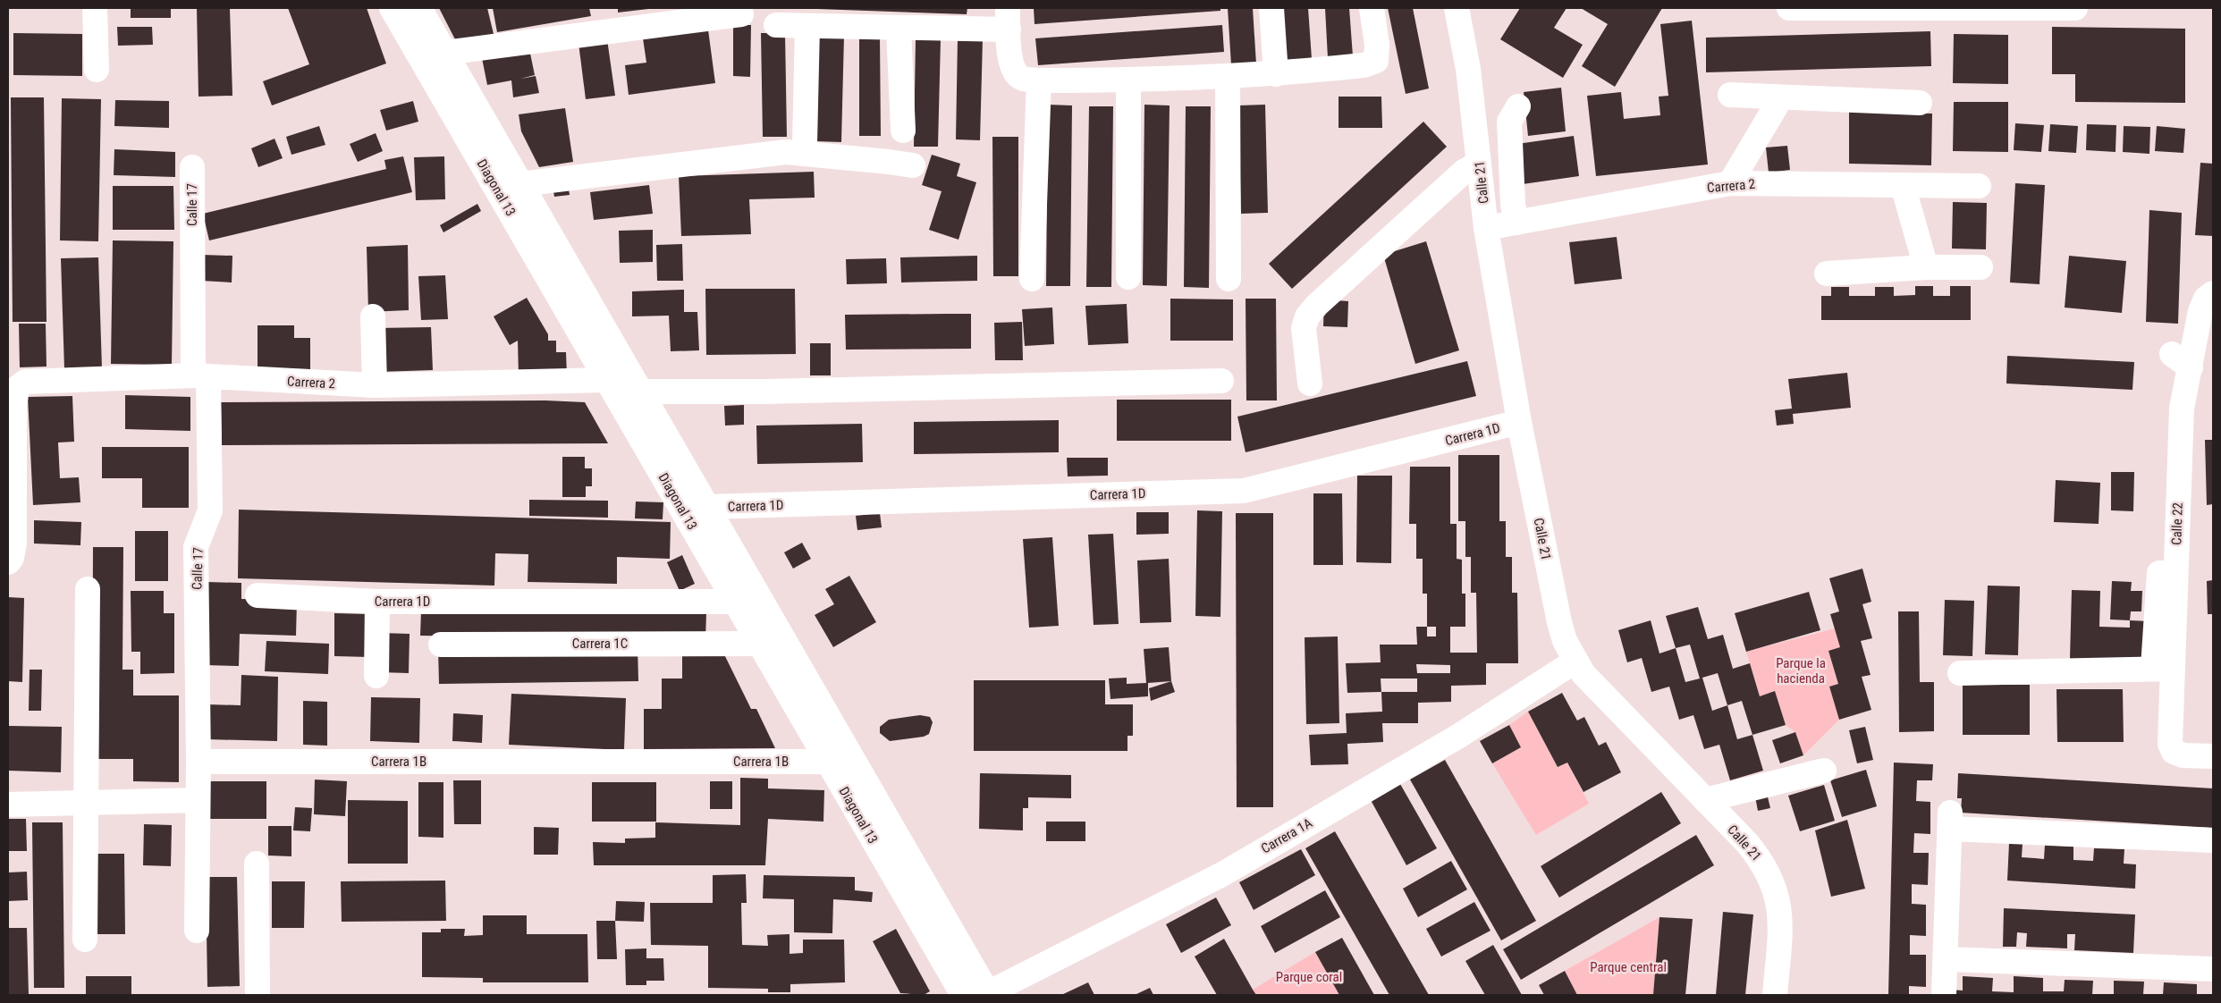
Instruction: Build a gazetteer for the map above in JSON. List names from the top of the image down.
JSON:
{
  "streets": {
    "street": [
      "Calle 21",
      "Carrera 2",
      "Diagonal 13",
      "Calle 17",
      "Carrera 1D",
      "Calle 22",
      "Carrera 1C",
      "Carrera 1B",
      "Carrera 1A"
    ]
  },
  "crossings": [
    ["Calle 21", "Carrera 2"],
    ["Calle 21", "Carrera 1D"],
    ["Calle 21", "Carrera 1A"],
    ["Carrera 2", "Diagonal 13"],
    ["Carrera 2", "Calle 17"],
    ["Diagonal 13", "Carrera 1D"],
    ["Diagonal 13", "Carrera 1C"],
    ["Diagonal 13", "Carrera 1B"],
    ["Diagonal 13", "Carrera 1A"],
    ["Calle 17", "Carrera 1B"]
  ],
  "parks": ["Parque la hacienda", "Parque central", "Parque coral"]
}
